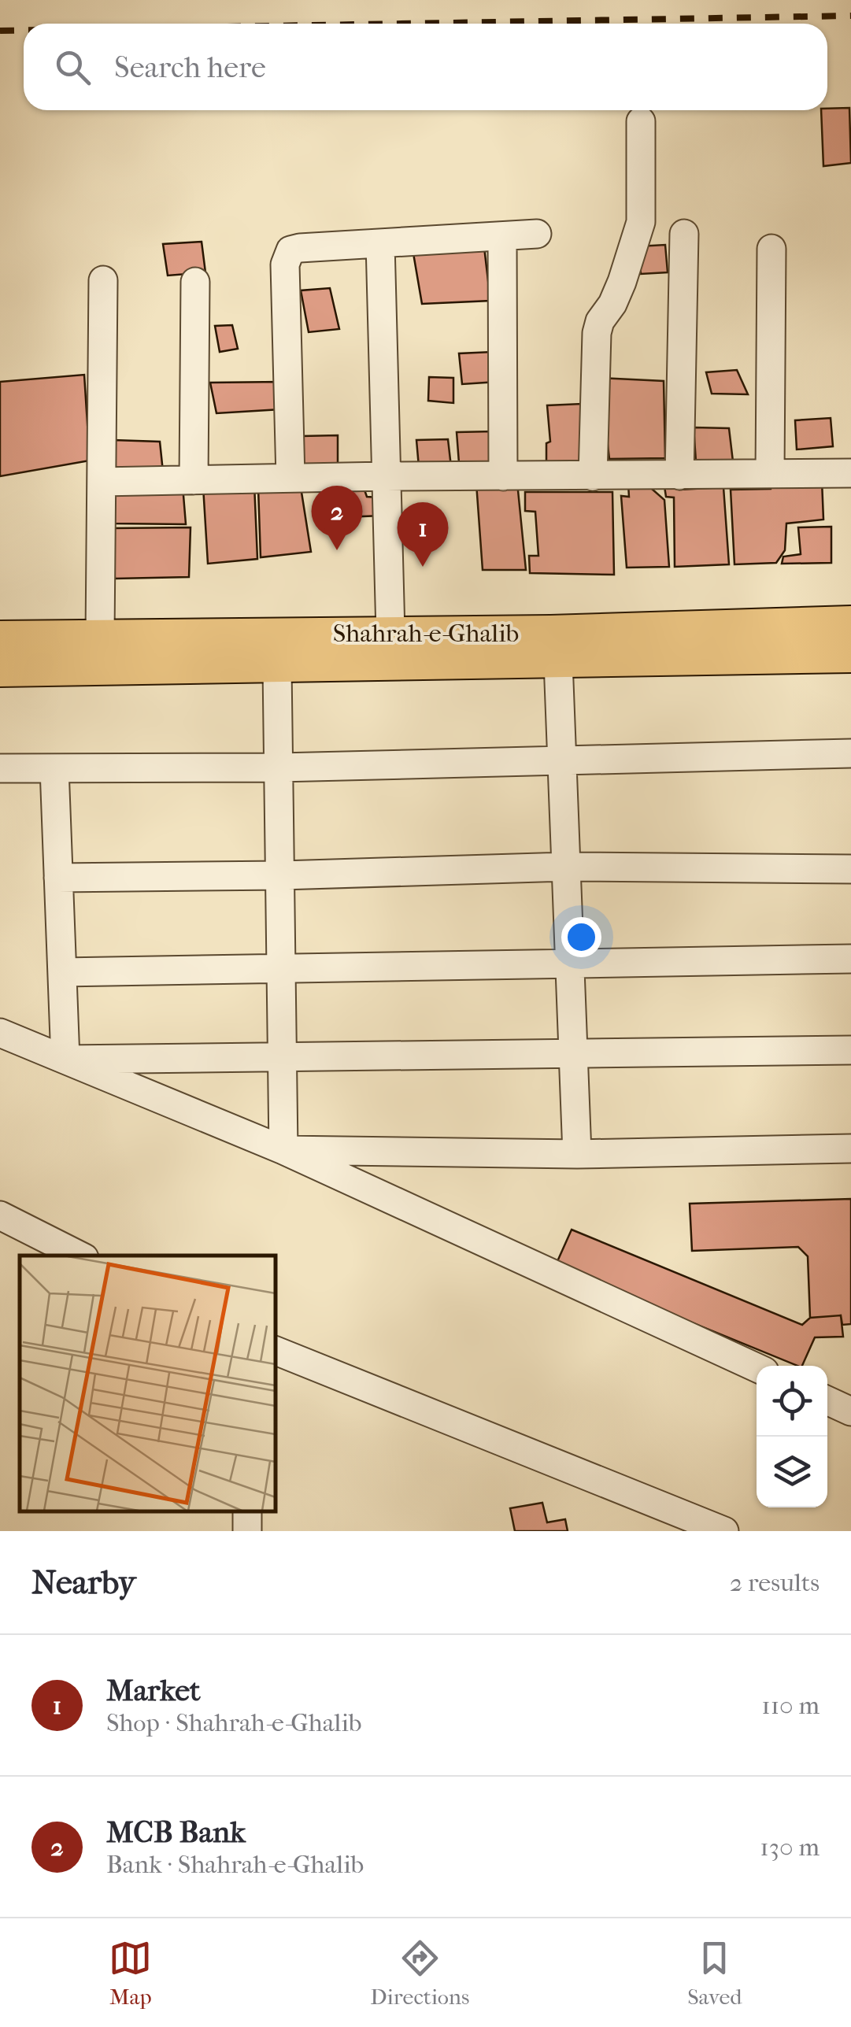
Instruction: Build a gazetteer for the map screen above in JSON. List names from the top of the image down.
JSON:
{
  "streets": {
    "main road": ["Shahrah-e-Ghalib"]
  },
  "page": {
    "search": "Search here",
    "pins": ["2", "1"],
    "heading": ["Nearby", "2 results"],
    "list": [
      {
        "mark": "1",
        "name": "Market",
        "note": "Shop · Shahrah-e-Ghalib",
        "value": "110 m"
      },
      {
        "mark": "2",
        "name": "MCB Bank",
        "note": "Bank · Shahrah-e-Ghalib",
        "value": "130 m"
      }
    ],
    "nav": ["Map", "Directions", "Saved"]
  }
}
